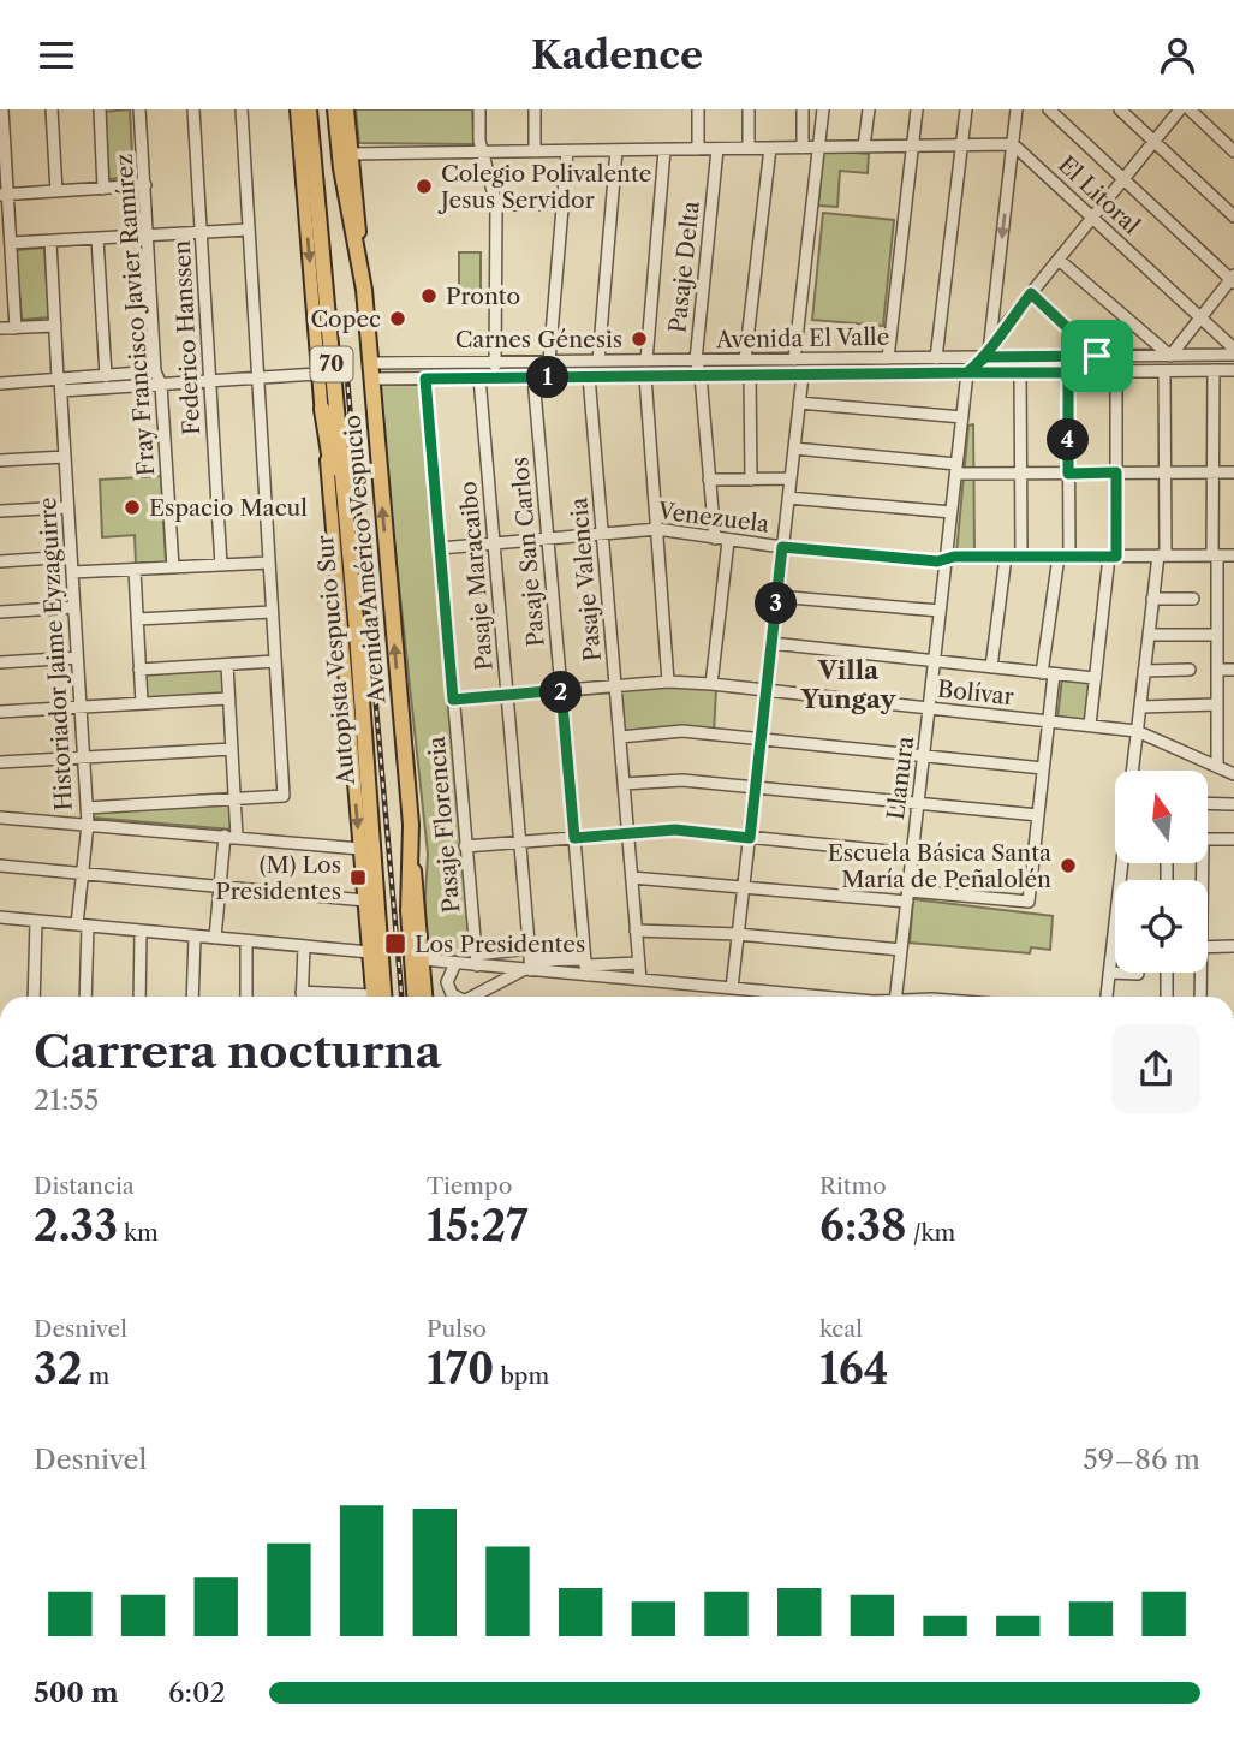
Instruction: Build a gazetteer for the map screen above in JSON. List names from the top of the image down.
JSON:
{
  "streets": {
    "highway": ["70", "Avenida Américo Vespucio", "Autopista Vespucio Sur"],
    "street": [
      "El Litoral",
      "Pasaje Delta",
      "Fray Francisco Javier Ramírez",
      "Federico Hanssen",
      "Avenida El Valle",
      "Venezuela",
      "Pasaje San Carlos",
      "Pasaje Maracaibo",
      "Pasaje Valencia",
      "Historiador Jaime Eyzaguirre",
      "Bolívar",
      "Llanura",
      "Pasaje Florencia"
    ]
  },
  "crossings": [
    ["El Litoral", "Avenida El Valle"],
    ["Pasaje Delta", "Avenida El Valle"],
    ["Pasaje Delta", "Venezuela"],
    ["Avenida El Valle", "Pasaje San Carlos"],
    ["Avenida El Valle", "Avenida Américo Vespucio"],
    ["Avenida El Valle", "Pasaje Maracaibo"],
    ["Avenida El Valle", "Pasaje Valencia"],
    ["Avenida El Valle", "Llanura"],
    ["Avenida El Valle", "Pasaje Florencia"],
    ["70", "Avenida Américo Vespucio"],
    ["Venezuela", "Pasaje San Carlos"],
    ["Venezuela", "Pasaje Maracaibo"],
    ["Venezuela", "Pasaje Valencia"],
    ["Venezuela", "Llanura"],
    ["Venezuela", "Pasaje Florencia"],
    ["Pasaje San Carlos", "Bolívar"],
    ["Pasaje Maracaibo", "Bolívar"],
    ["Pasaje Valencia", "Bolívar"],
    ["Bolívar", "Llanura"],
    ["Bolívar", "Pasaje Florencia"]
  ],
  "districts": ["Villa Yungay"],
  "places": {
    "other": [
      "Colegio Polivalente Jesus Servidor",
      "Pronto",
      "Copec",
      "Carnes Génesis",
      "Espacio Macul",
      "Escuela Básica Santa María de Peñalolén"
    ],
    "transit": ["(M) Los Presidentes", "Los Presidentes"]
  },
  "north": "top",
  "page": {
    "header": "Kadence",
    "pins": [
      "1",
      "4",
      "3",
      "2"
    ],
    "heading": ["Carrera nocturna", "21:55"],
    "stats": [
      ["Distancia", "2.33 km"],
      ["Tiempo", "15:27"],
      ["Ritmo", "6:38 /km"],
      ["Desnivel", "32 m"],
      ["Pulso", "170 bpm"],
      ["kcal", "164"]
    ],
    "chart": ["Desnivel", "59–86 m"],
    "list": [
      {
        "name": "500 m",
        "note": "6:02"
      }
    ]
  }
}
